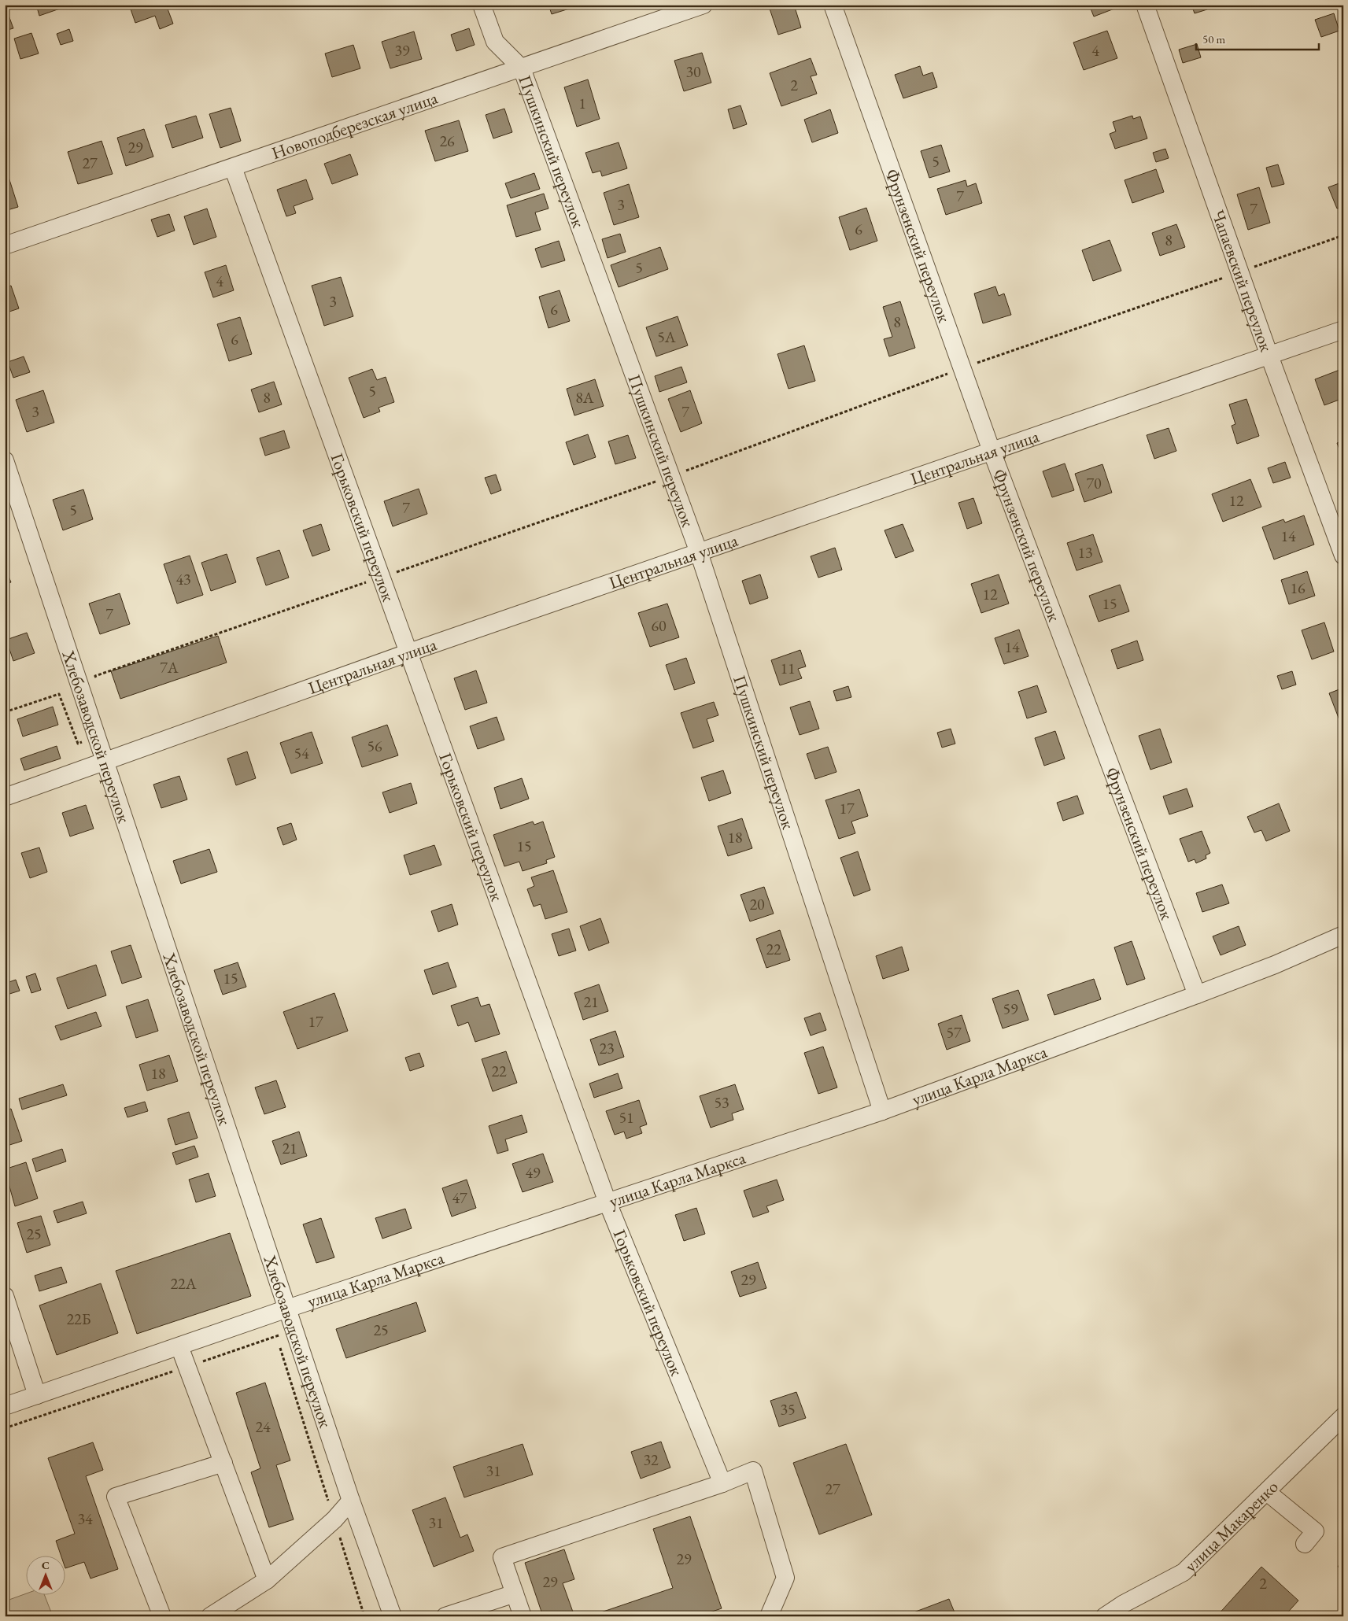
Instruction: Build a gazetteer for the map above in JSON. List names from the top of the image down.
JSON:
{
  "streets": {
    "street": [
      "Новоподберезская улица",
      "Пушкинский переулок",
      "Фрунзенский переулок",
      "Чапаевский переулок",
      "Центральная улица",
      "Горьковский переулок",
      "Хлебозаводской переулок",
      "улица Карла Маркса",
      "улица Макаренко"
    ]
  },
  "crossings": [
    ["Новоподберезская улица", "Пушкинский переулок"],
    ["Новоподберезская улица", "Горьковский переулок"],
    ["Пушкинский переулок", "Центральная улица"],
    ["Пушкинский переулок", "улица Карла Маркса"],
    ["Фрунзенский переулок", "Центральная улица"],
    ["Фрунзенский переулок", "улица Карла Маркса"],
    ["Чапаевский переулок", "Центральная улица"],
    ["Центральная улица", "Горьковский переулок"],
    ["Центральная улица", "Хлебозаводской переулок"],
    ["Горьковский переулок", "улица Карла Маркса"],
    ["Хлебозаводской переулок", "улица Карла Маркса"]
  ],
  "house_numbers": [
    "39",
    "4",
    "30",
    "2",
    "1",
    "26",
    "29",
    "5",
    "27",
    "7",
    "3",
    "7",
    "6",
    "8",
    "5",
    "4",
    "3",
    "6",
    "8",
    "5А",
    "6",
    "5",
    "8",
    "8А",
    "3",
    "7",
    "70",
    "12",
    "7",
    "5",
    "14",
    "13",
    "43",
    "16",
    "12",
    "15",
    "7",
    "60",
    "14",
    "7А",
    "11",
    "56",
    "54",
    "17",
    "18",
    "15",
    "20",
    "22",
    "15",
    "21",
    "59",
    "17",
    "57",
    "23",
    "22",
    "18",
    "53",
    "51",
    "21",
    "49",
    "47",
    "25",
    "29",
    "22А",
    "22Б",
    "25",
    "35",
    "24",
    "32",
    "31",
    "27",
    "34",
    "31",
    "29",
    "29",
    "2"
  ],
  "scale_bar": "50 m",
  "north": "top"
}
